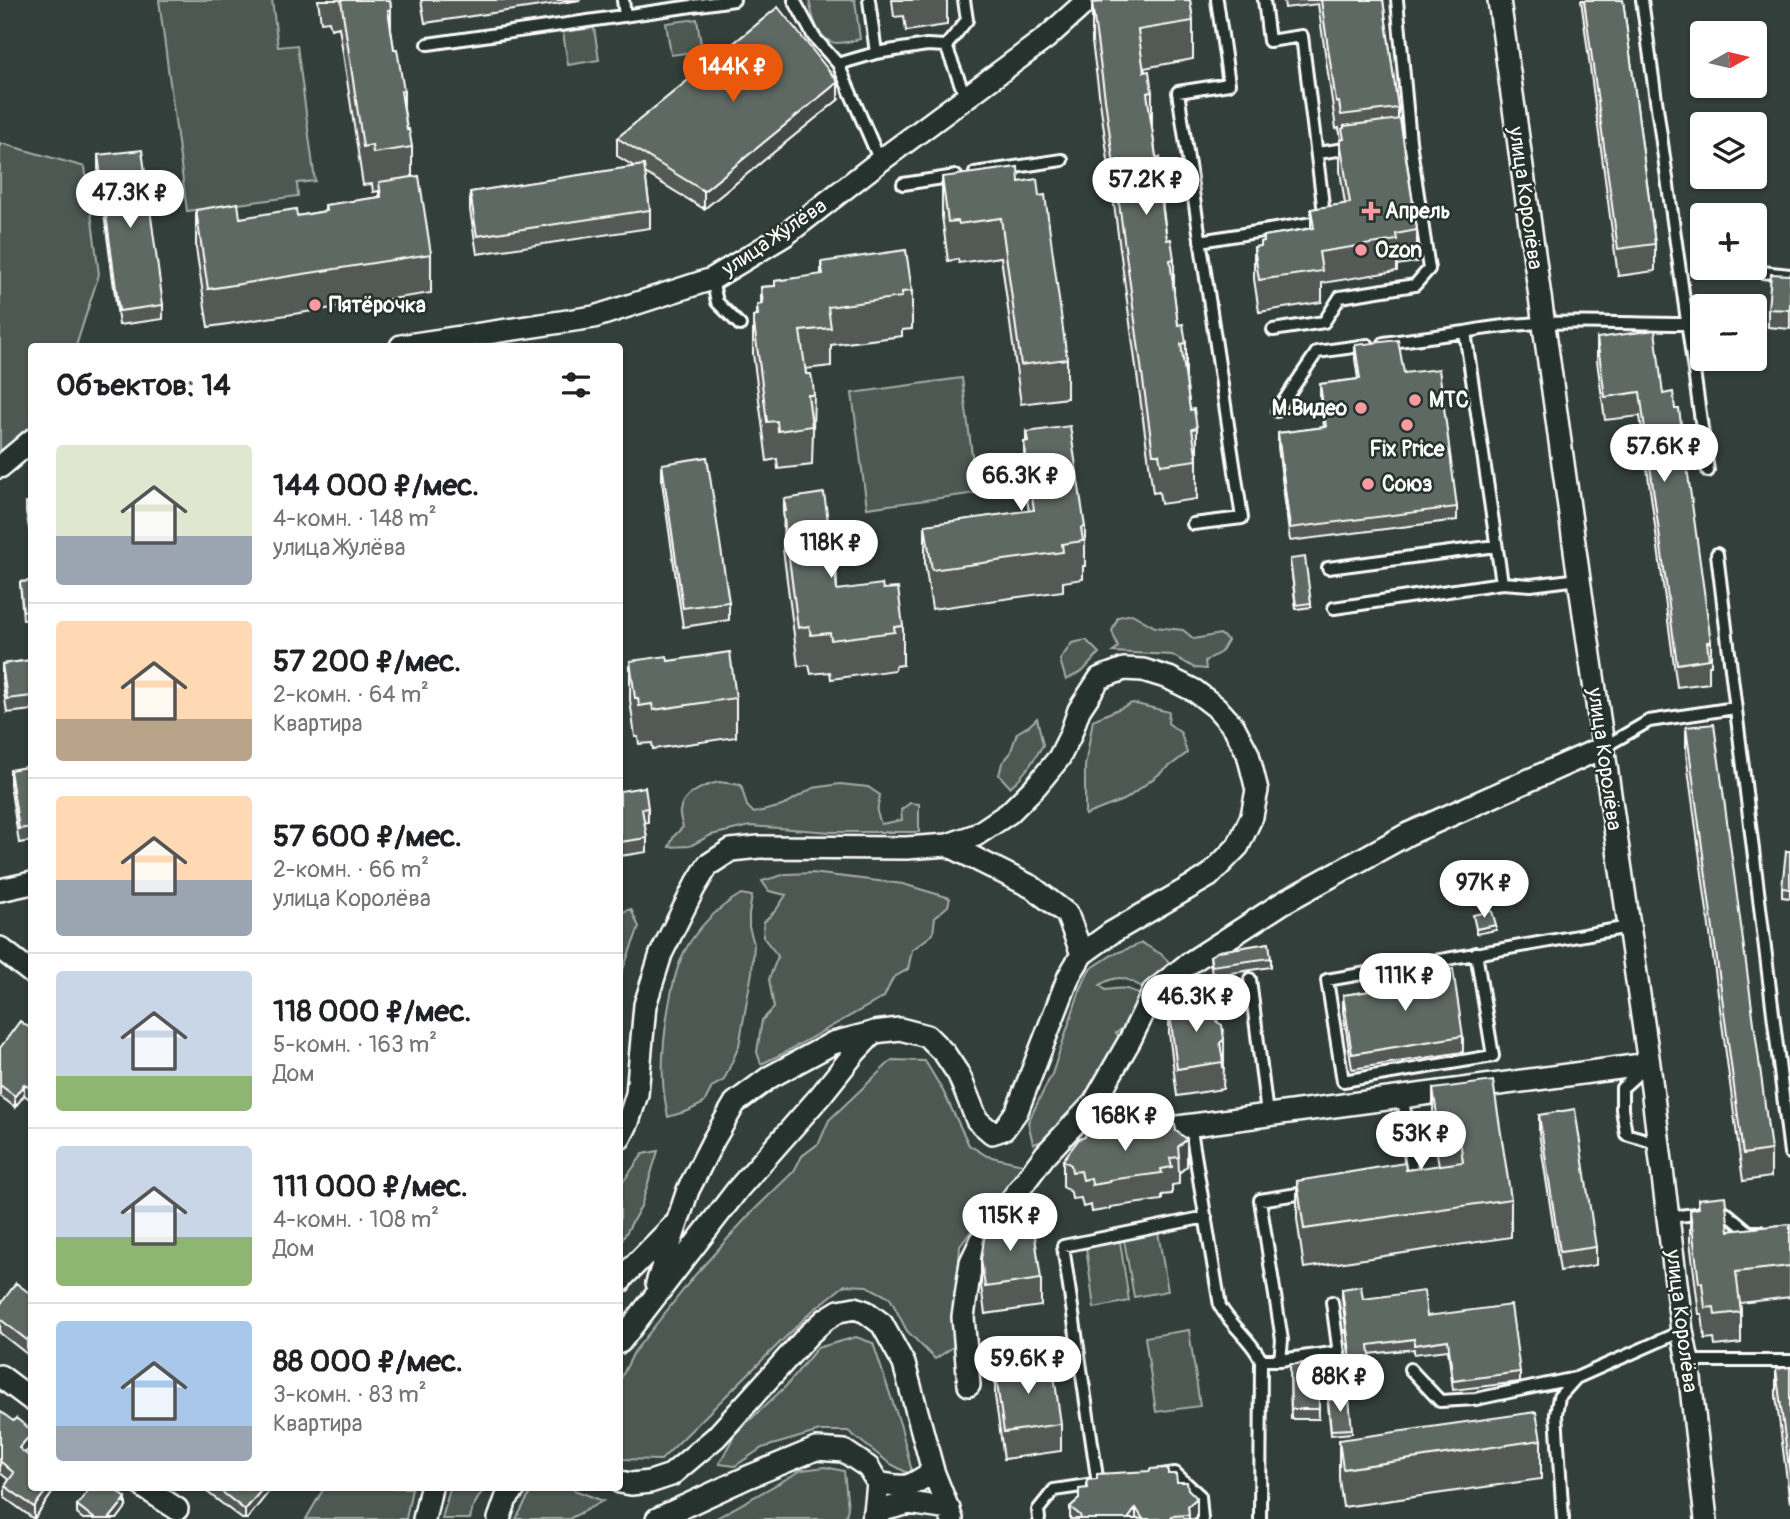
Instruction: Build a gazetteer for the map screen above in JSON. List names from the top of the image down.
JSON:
{
  "streets": {
    "street": ["улица Королёва", "улица Жулёва"]
  },
  "places": {
    "health": ["Апрель"],
    "other": [
      "Ozon",
      "Пятёрочка",
      "МТС",
      "М.Видео",
      "Fix Price",
      "Союз"
    ]
  },
  "north": "right",
  "page": {
    "map_buttons": ["+", "−"],
    "price": [
      "144K ₽",
      "57.2K ₽",
      "47.3K ₽",
      "57.6K ₽",
      "66.3K ₽",
      "118K ₽",
      "97K ₽",
      "111K ₽",
      "46.3K ₽",
      "168K ₽",
      "53K ₽",
      "115K ₽",
      "59.6K ₽",
      "88K ₽"
    ],
    "heading": "Объектов: 14",
    "list": [
      {
        "name": "144 000 ₽/мес.",
        "note": "4-комн. · 148 m² · улица Жулёва"
      },
      {
        "name": "57 200 ₽/мес.",
        "note": "2-комн. · 64 m² · Квартира"
      },
      {
        "name": "57 600 ₽/мес.",
        "note": "2-комн. · 66 m² · улица Королёва"
      },
      {
        "name": "118 000 ₽/мес.",
        "note": "5-комн. · 163 m² · Дом"
      },
      {
        "name": "111 000 ₽/мес.",
        "note": "4-комн. · 108 m² · Дом"
      },
      {
        "name": "88 000 ₽/мес.",
        "note": "3-комн. · 83 m² · Квартира"
      }
    ]
  }
}
